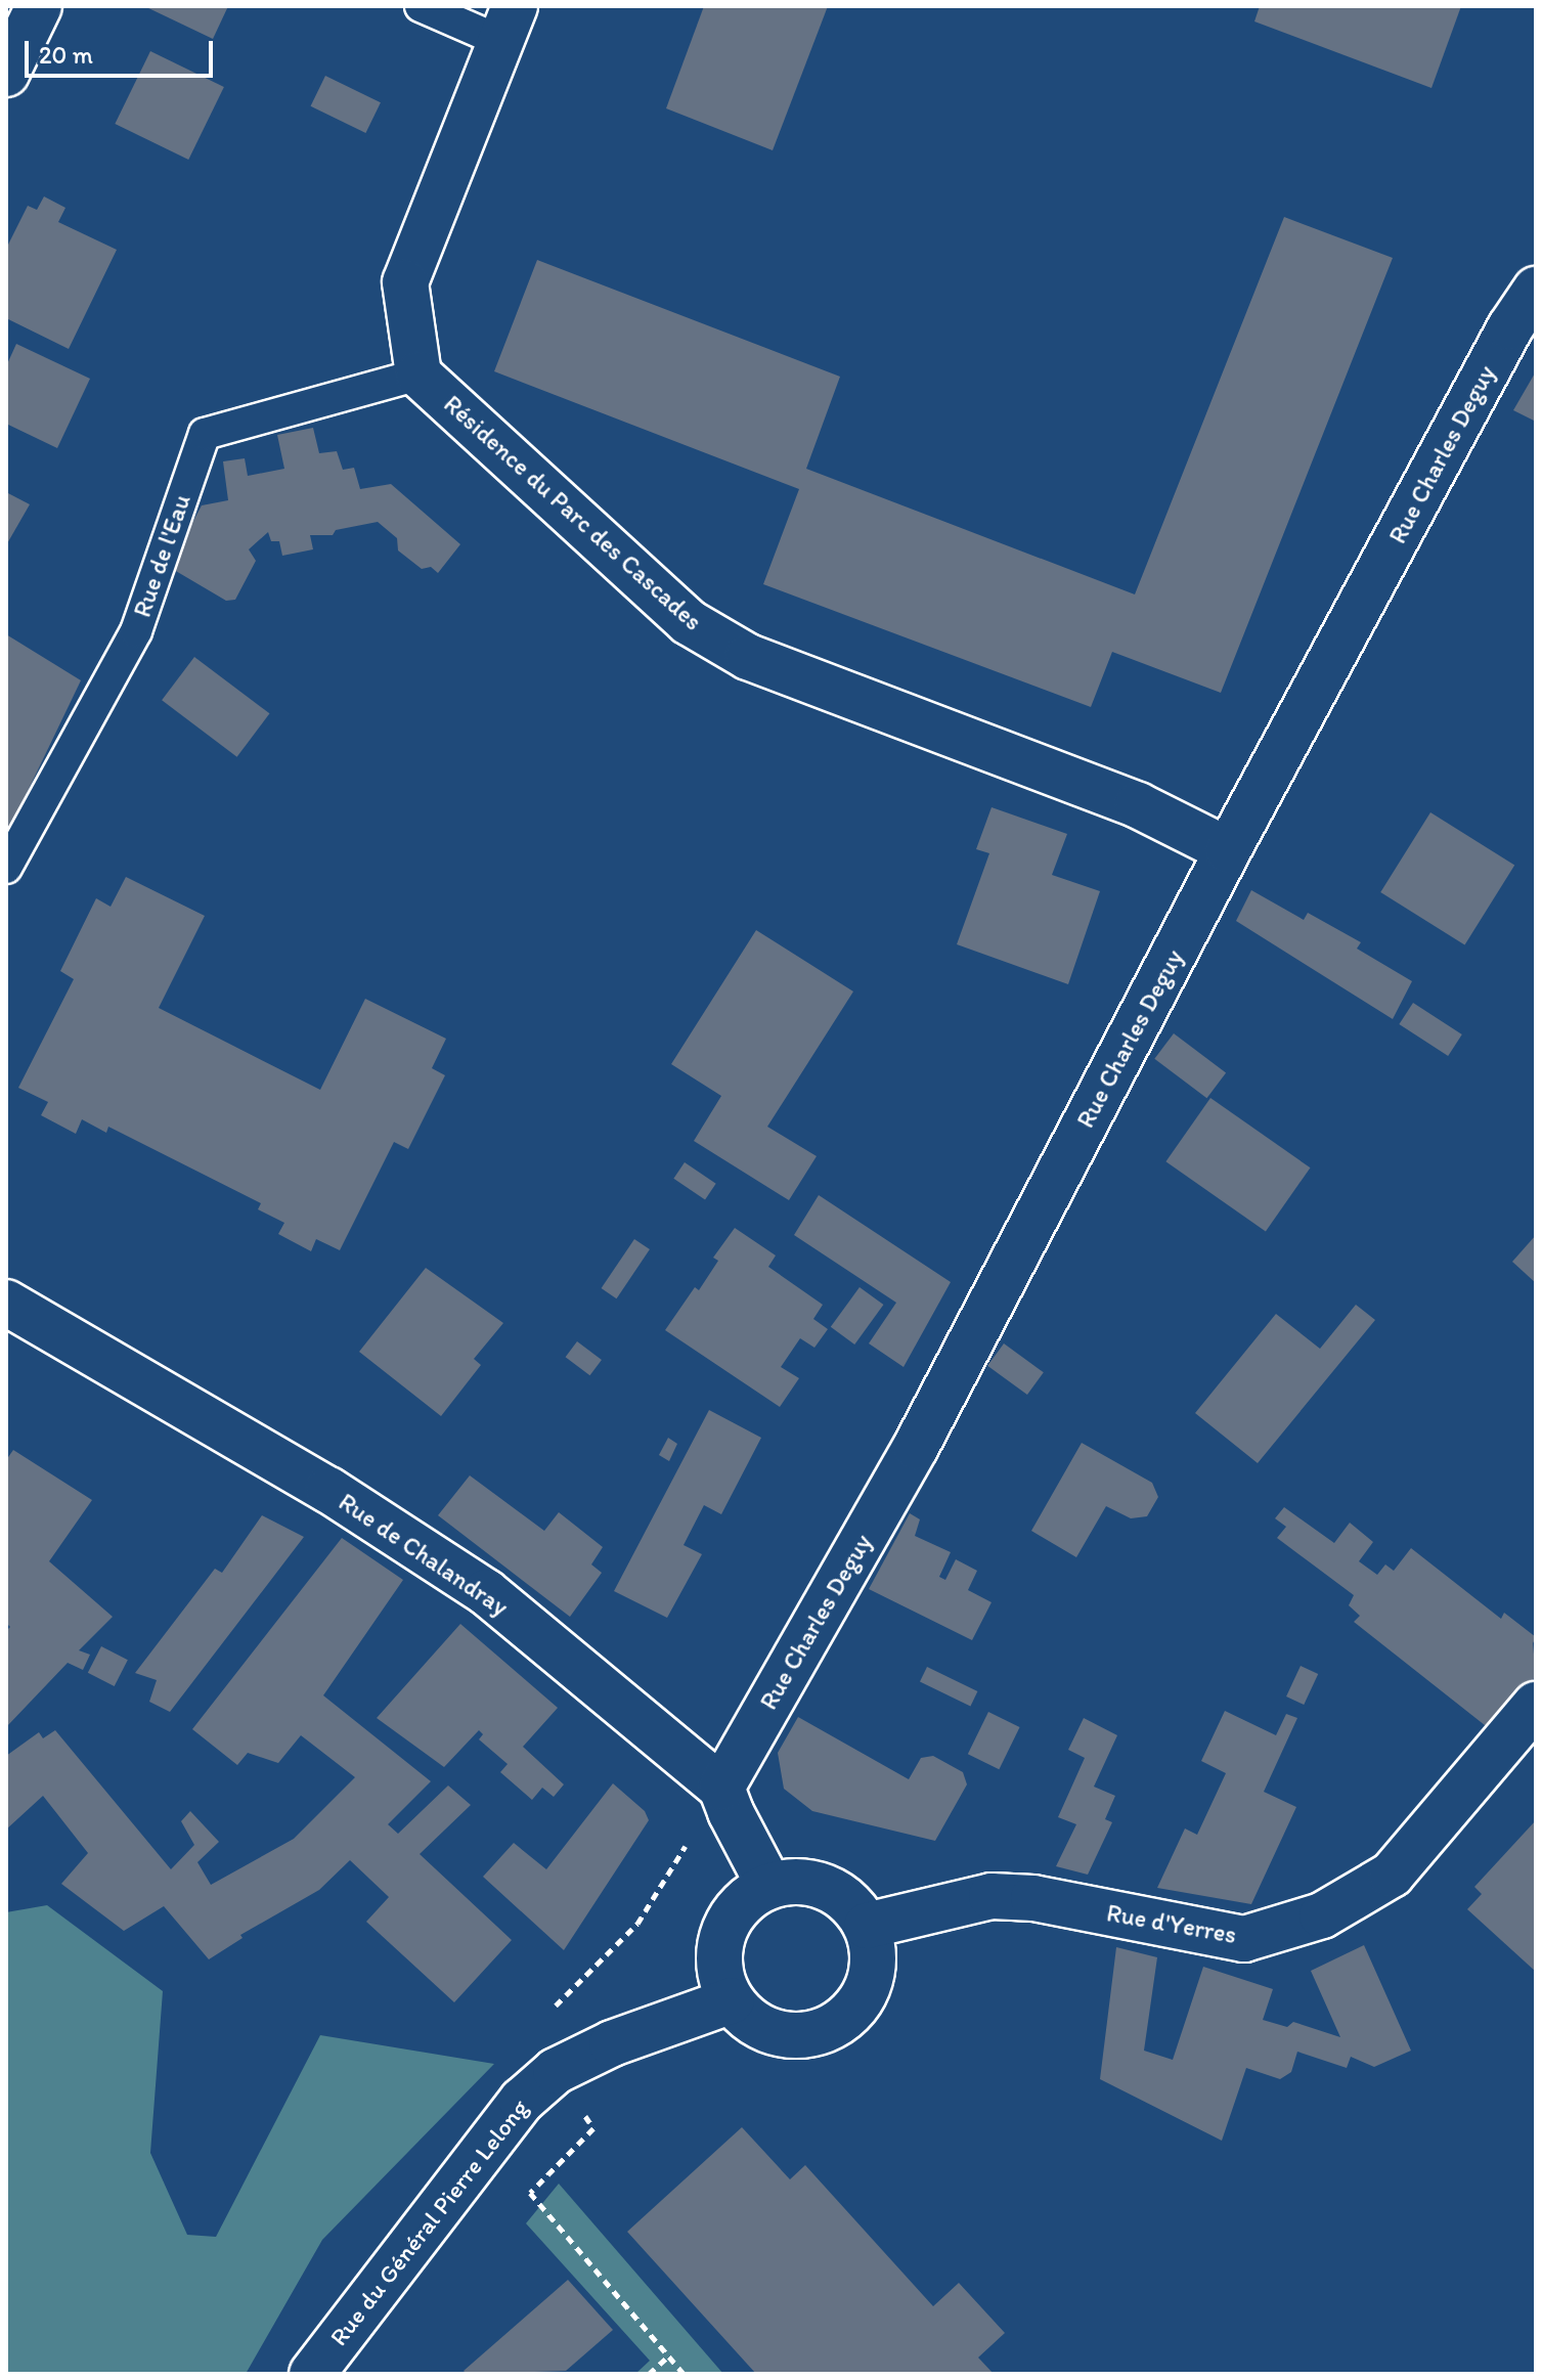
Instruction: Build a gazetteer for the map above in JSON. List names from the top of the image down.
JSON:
{
  "streets": {
    "street": [
      "Rue Charles Deguy",
      "Résidence du Parc des Cascades",
      "Rue de Chalandray",
      "Rue d'Yerres",
      "Rue du Général Pierre Lelong"
    ],
    "lane": ["Rue de l'Eau"]
  },
  "crossings": [
    ["Rue Charles Deguy", "Résidence du Parc des Cascades"],
    ["Rue Charles Deguy", "Rue de Chalandray"],
    ["Résidence du Parc des Cascades", "Rue de l'Eau"],
    ["Rue de Chalandray", "Rue d'Yerres"],
    ["Rue de Chalandray", "Rue du Général Pierre Lelong"],
    ["Rue d'Yerres", "Rue du Général Pierre Lelong"]
  ],
  "scale_bar": "20 m"
}
